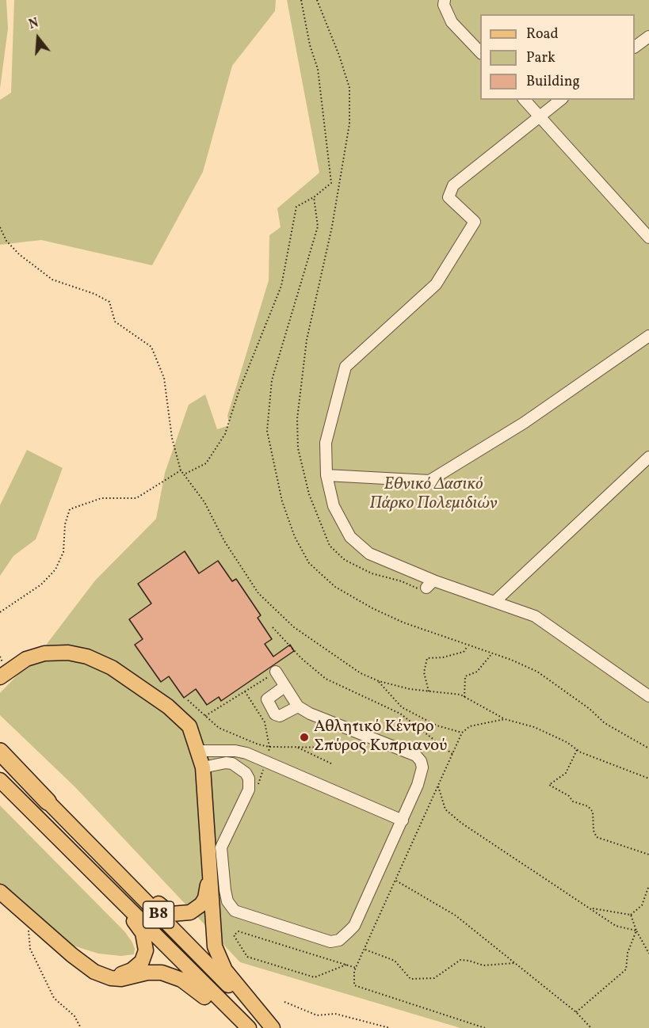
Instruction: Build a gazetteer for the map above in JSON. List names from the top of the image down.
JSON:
{
  "streets": {
    "highway": ["B8"]
  },
  "parks": ["Εθνικό Δασικό Πάρκο Πολεμιδιών"],
  "places": ["Αθλητικό Κέντρο Σπύρος Κυπριανού"],
  "legend": ["Road", "Park", "Building"],
  "north": "top"
}
